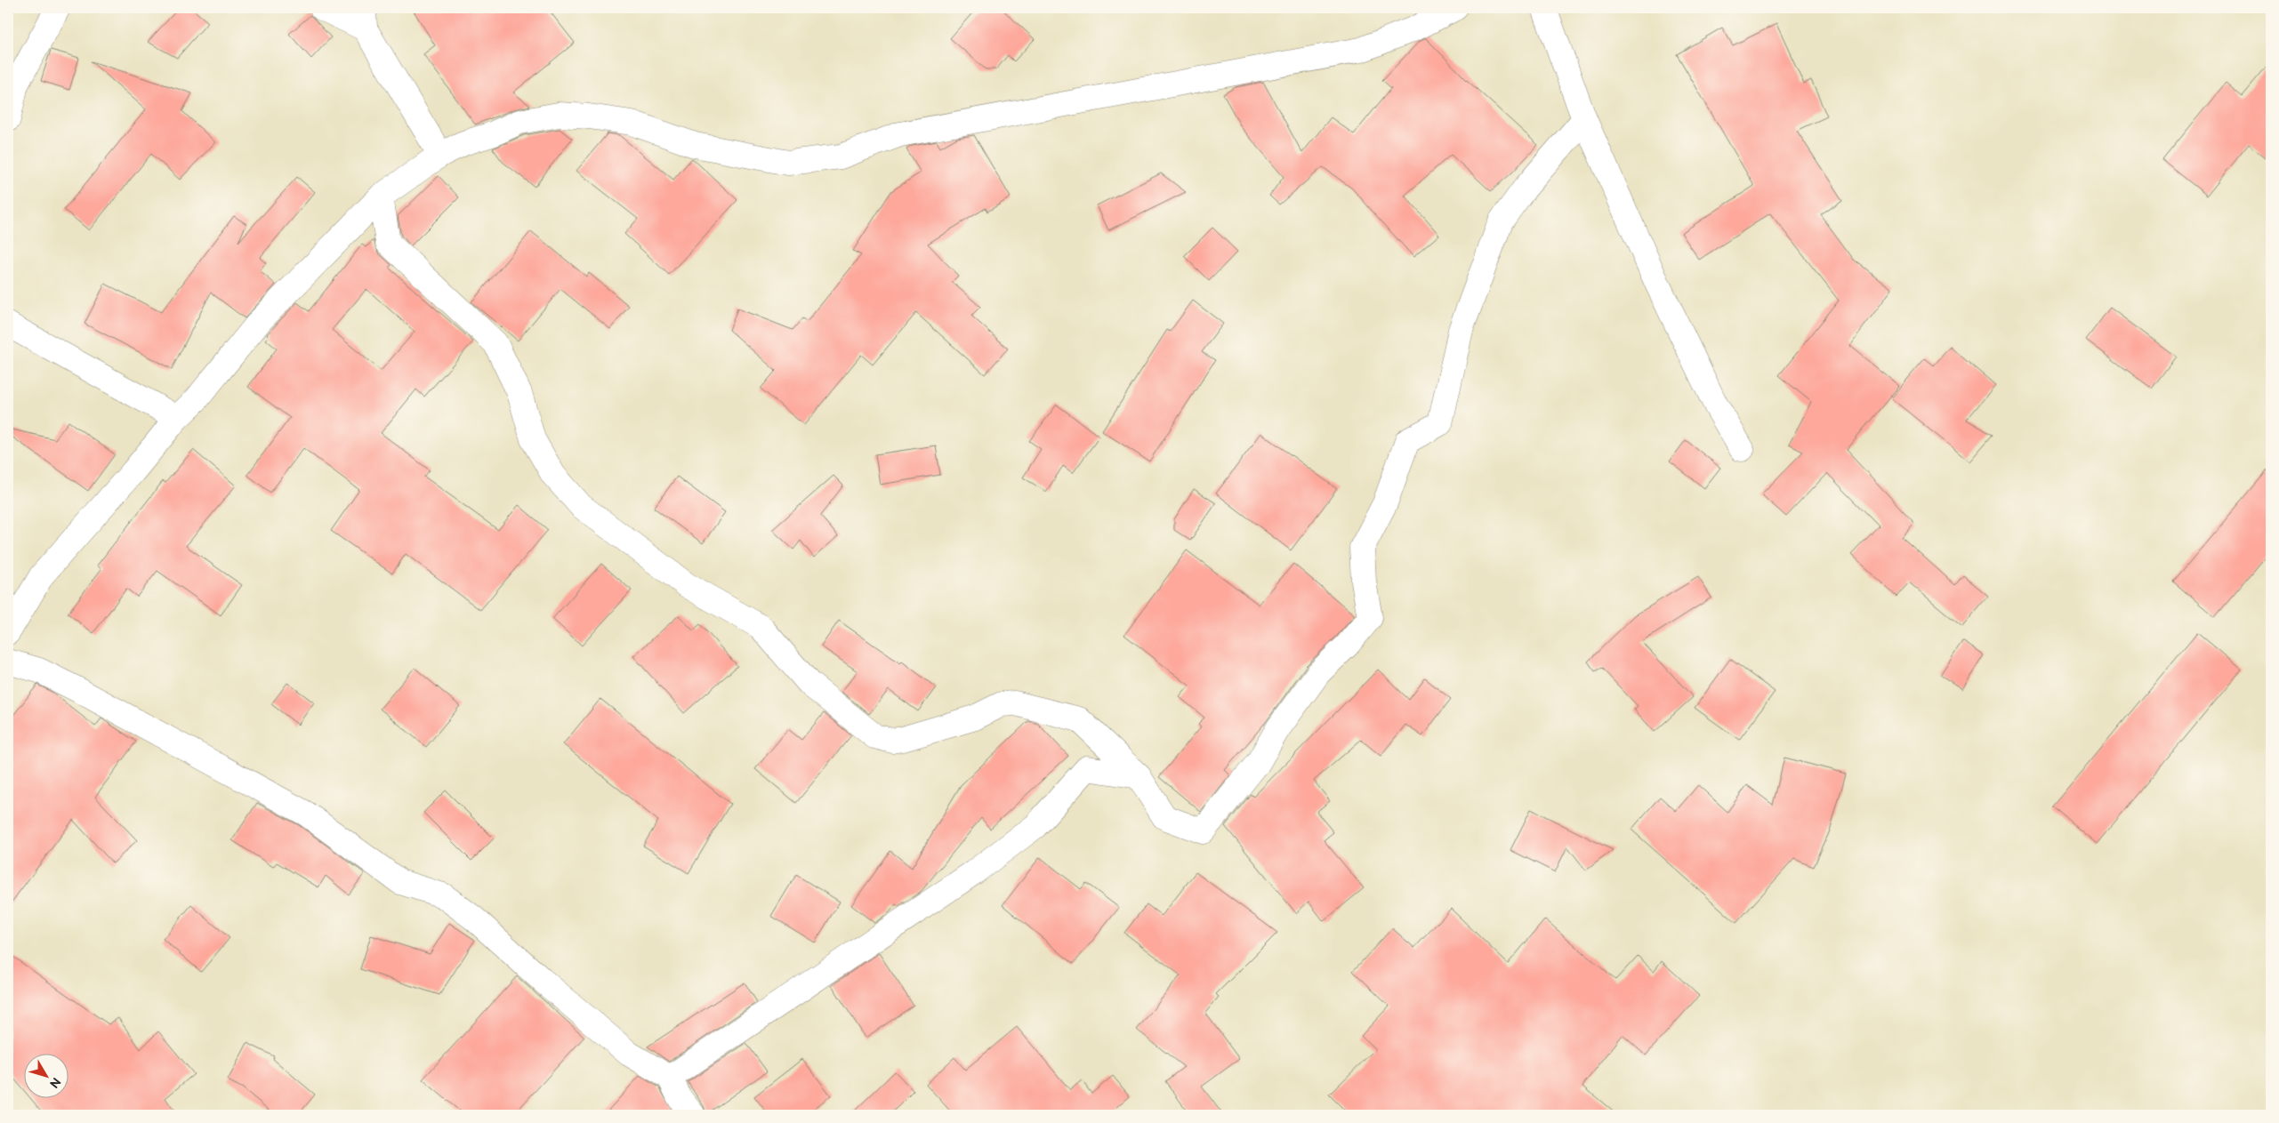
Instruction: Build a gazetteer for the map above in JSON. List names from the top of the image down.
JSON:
{
  "north": "bottom right"
}
